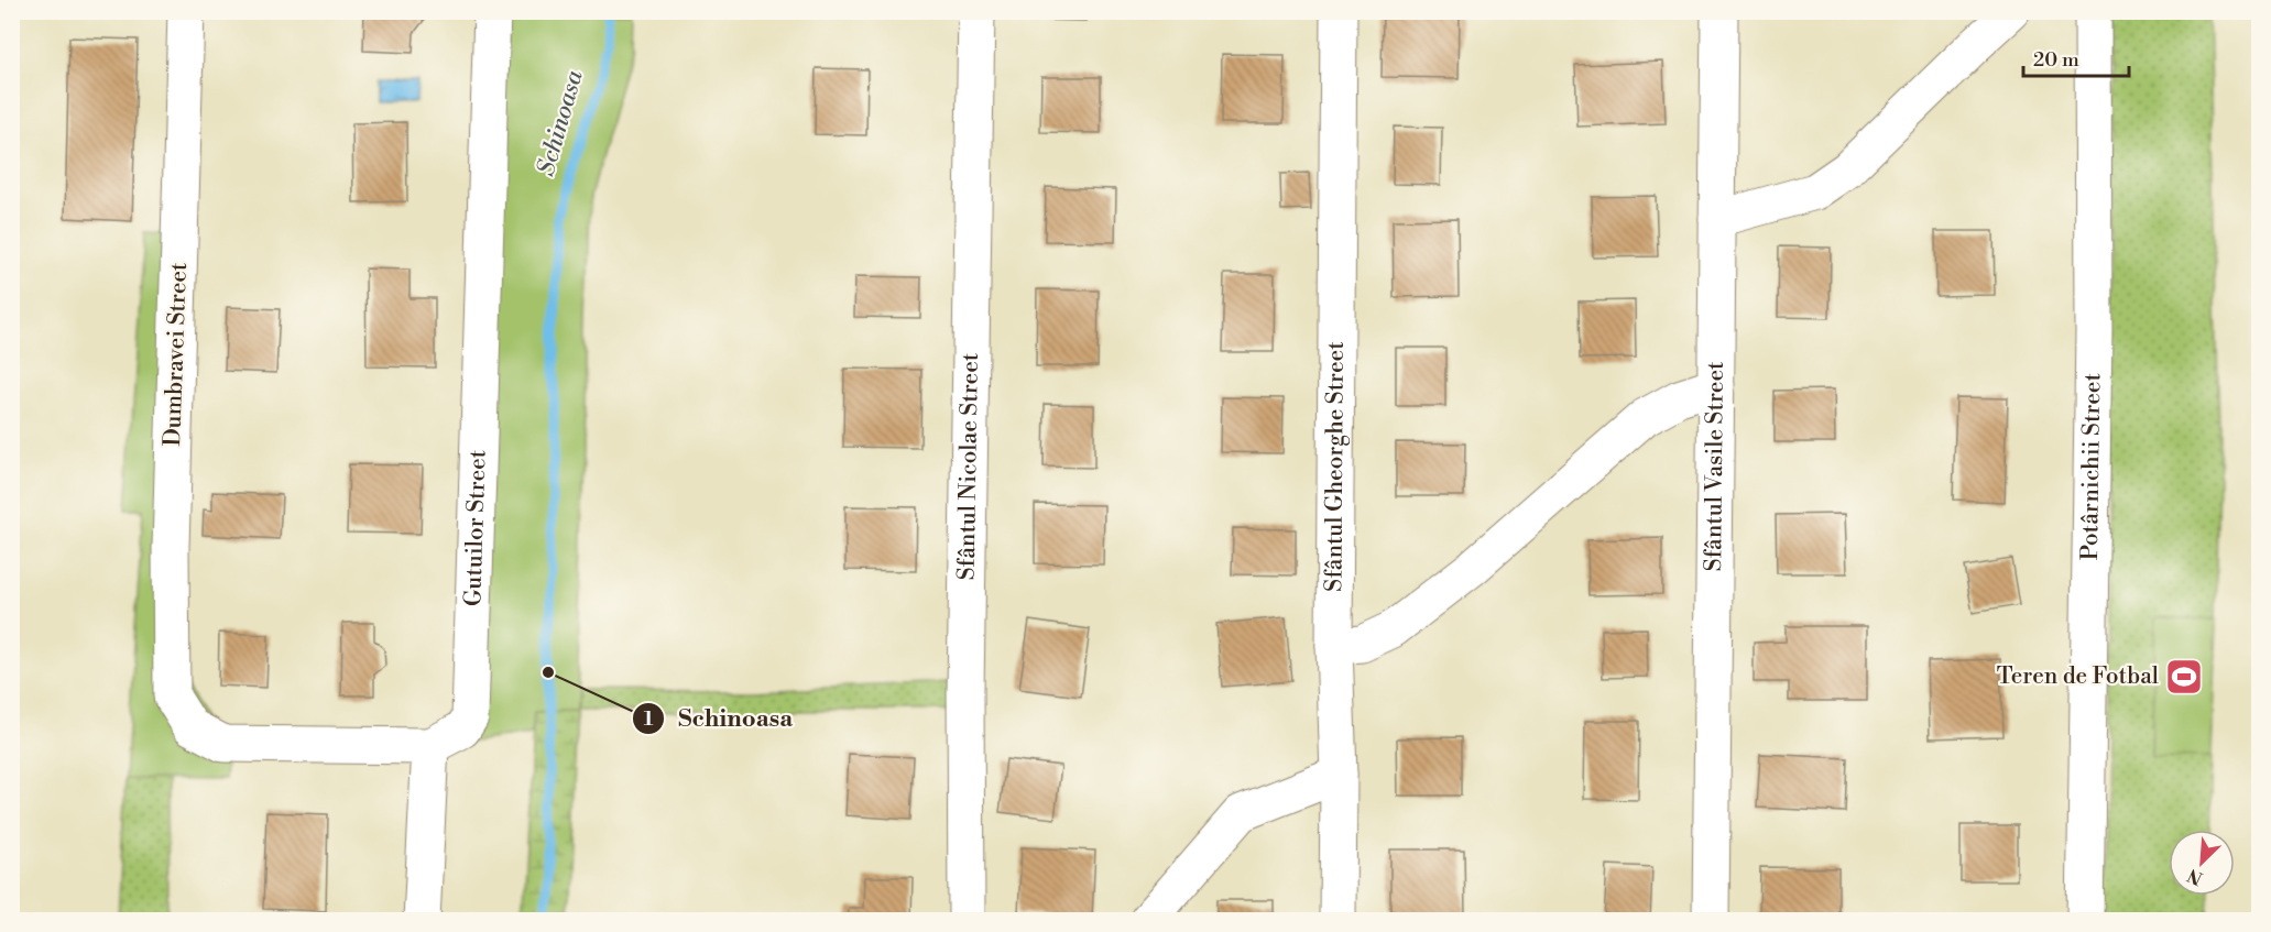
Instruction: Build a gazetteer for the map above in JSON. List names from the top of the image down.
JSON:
{
  "streets": {
    "street": [
      "Dumbravei Street",
      "Sfântul Nicolae Street",
      "Sfântul Gheorghe Street",
      "Sfântul Vasile Street",
      "Potârnichii Street",
      "Gutuilor Street"
    ]
  },
  "crossings": [
    ["Dumbravei Street", "Gutuilor Street"]
  ],
  "water": ["Schinoasa"],
  "places": {
    "other": ["Schinoasa"],
    "sports": ["Teren de Fotbal"]
  },
  "scale_bar": "20 m",
  "north": "bottom left"
}
